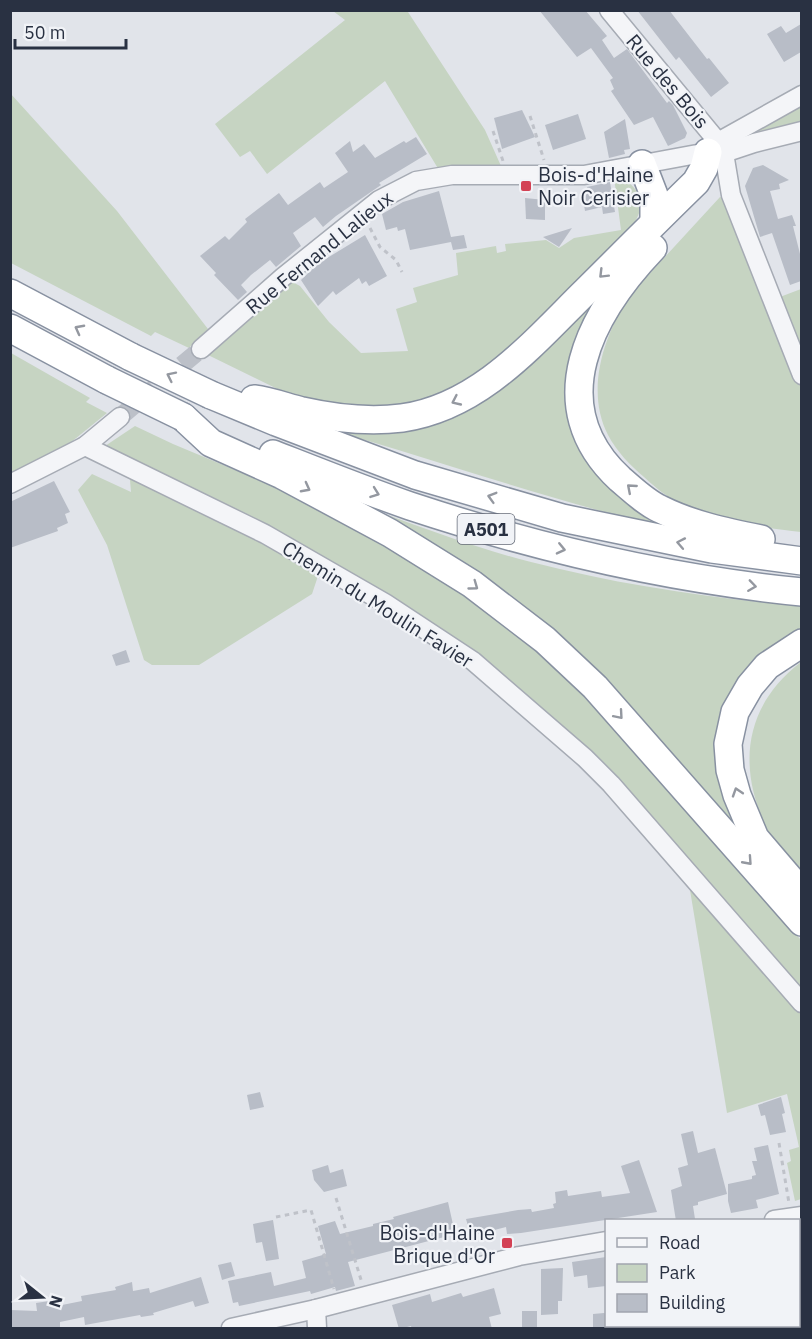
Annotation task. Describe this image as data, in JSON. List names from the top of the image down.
{
  "streets": {
    "highway": ["A501"],
    "street": ["Rue des Bois", "Rue Fernand Lalieux", "Chemin du Moulin Favier"]
  },
  "crossings": [
    ["Rue des Bois", "Rue Fernand Lalieux"]
  ],
  "places": {
    "transit": ["Bois-d'Haine Noir Cerisier", "Bois-d'Haine Brique d'Or"]
  },
  "legend": ["Road", "Park", "Building"],
  "scale_bar": "50 m",
  "north": "right"
}
